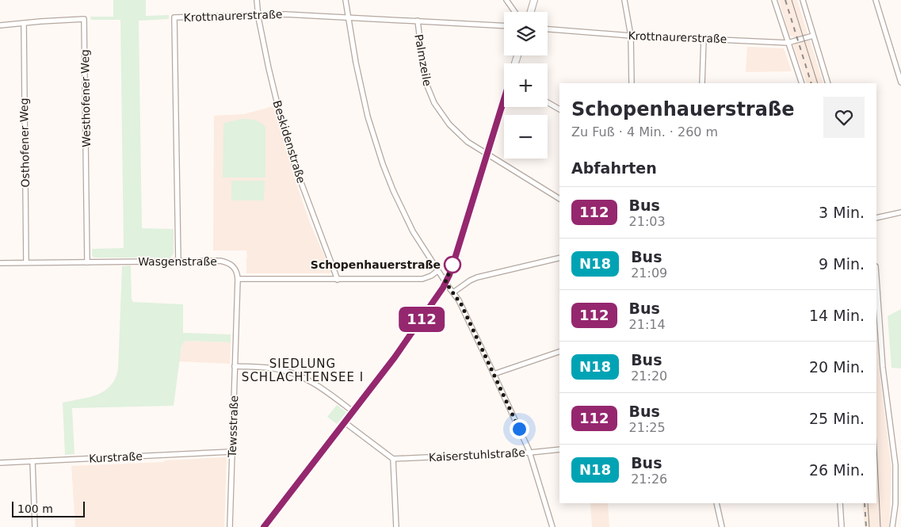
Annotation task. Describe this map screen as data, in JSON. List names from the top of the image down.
{
  "streets": {
    "street": [
      "Krottnaurerstraße",
      "Palmzeile",
      "Westhofener Weg",
      "Beskidenstraße",
      "Osthofener Weg",
      "Wasgenstraße",
      "Tewsstraße",
      "Kaiserstuhlstraße",
      "Kurstraße"
    ]
  },
  "crossings": [
    ["Krottnaurerstraße", "Palmzeile"],
    ["Krottnaurerstraße", "Beskidenstraße"],
    ["Krottnaurerstraße", "Wasgenstraße"],
    ["Westhofener Weg", "Osthofener Weg"],
    ["Westhofener Weg", "Wasgenstraße"],
    ["Osthofener Weg", "Wasgenstraße"],
    ["Wasgenstraße", "Tewsstraße"],
    ["Tewsstraße", "Kurstraße"]
  ],
  "districts": ["SIEDLUNG SCHLACHTENSEE I"],
  "places": ["Schopenhauerstraße"],
  "lines": ["bus line 112"],
  "scale_bar": "100 m",
  "page": {
    "on_map": "112",
    "map_buttons": ["+", "−"],
    "heading": [
      ["Schopenhauerstraße", "Zu Fuß · 4 Min. · 260 m"],
      "Abfahrten"
    ],
    "list": [
      {
        "mark": "112",
        "name": "Bus",
        "note": "21:03",
        "value": "3 Min."
      },
      {
        "mark": "N18",
        "name": "Bus",
        "note": "21:09",
        "value": "9 Min."
      },
      {
        "mark": "112",
        "name": "Bus",
        "note": "21:14",
        "value": "14 Min."
      },
      {
        "mark": "N18",
        "name": "Bus",
        "note": "21:20",
        "value": "20 Min."
      },
      {
        "mark": "112",
        "name": "Bus",
        "note": "21:25",
        "value": "25 Min."
      },
      {
        "mark": "N18",
        "name": "Bus",
        "note": "21:26",
        "value": "26 Min."
      }
    ],
    "scale": "100 m"
  }
}
